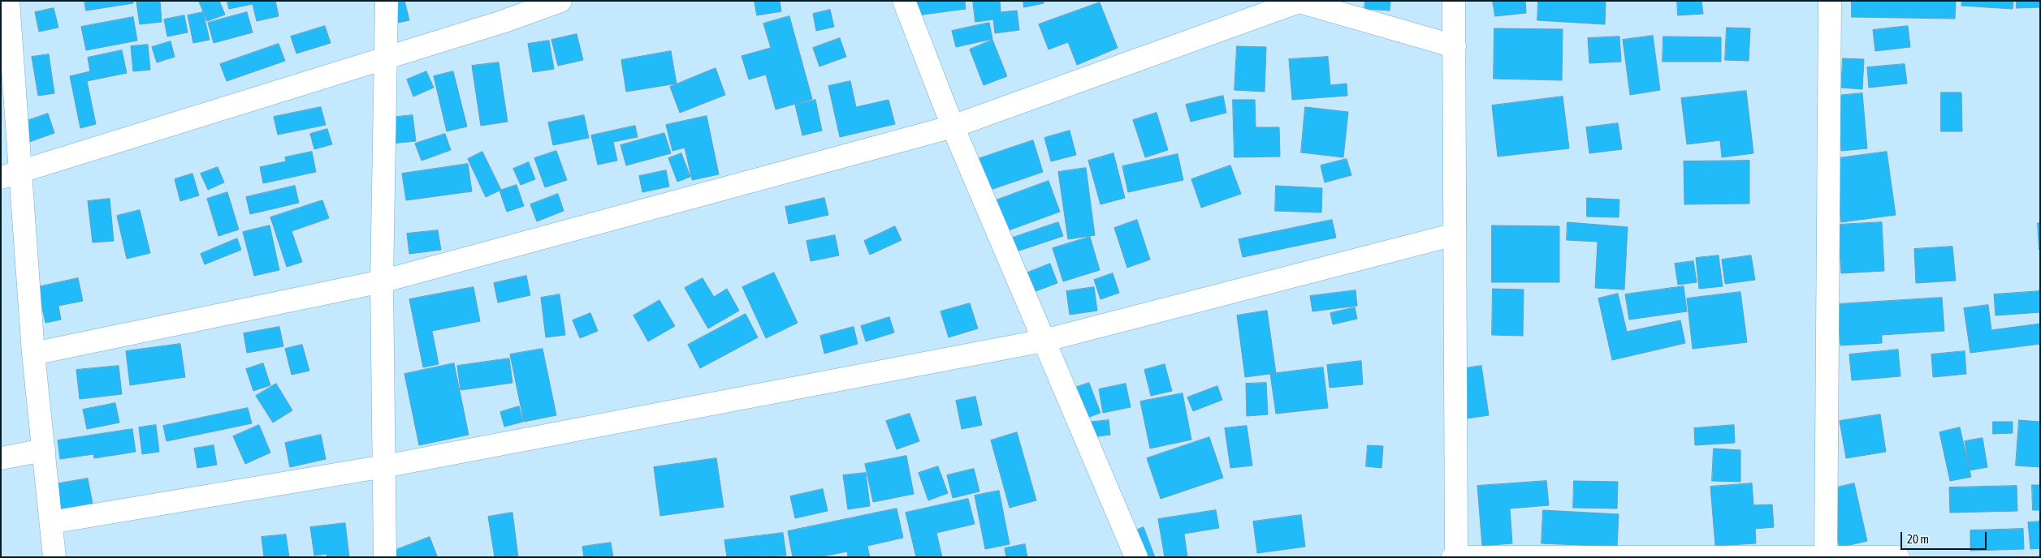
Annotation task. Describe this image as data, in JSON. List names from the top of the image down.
{
  "scale_bar": "20 m"
}
